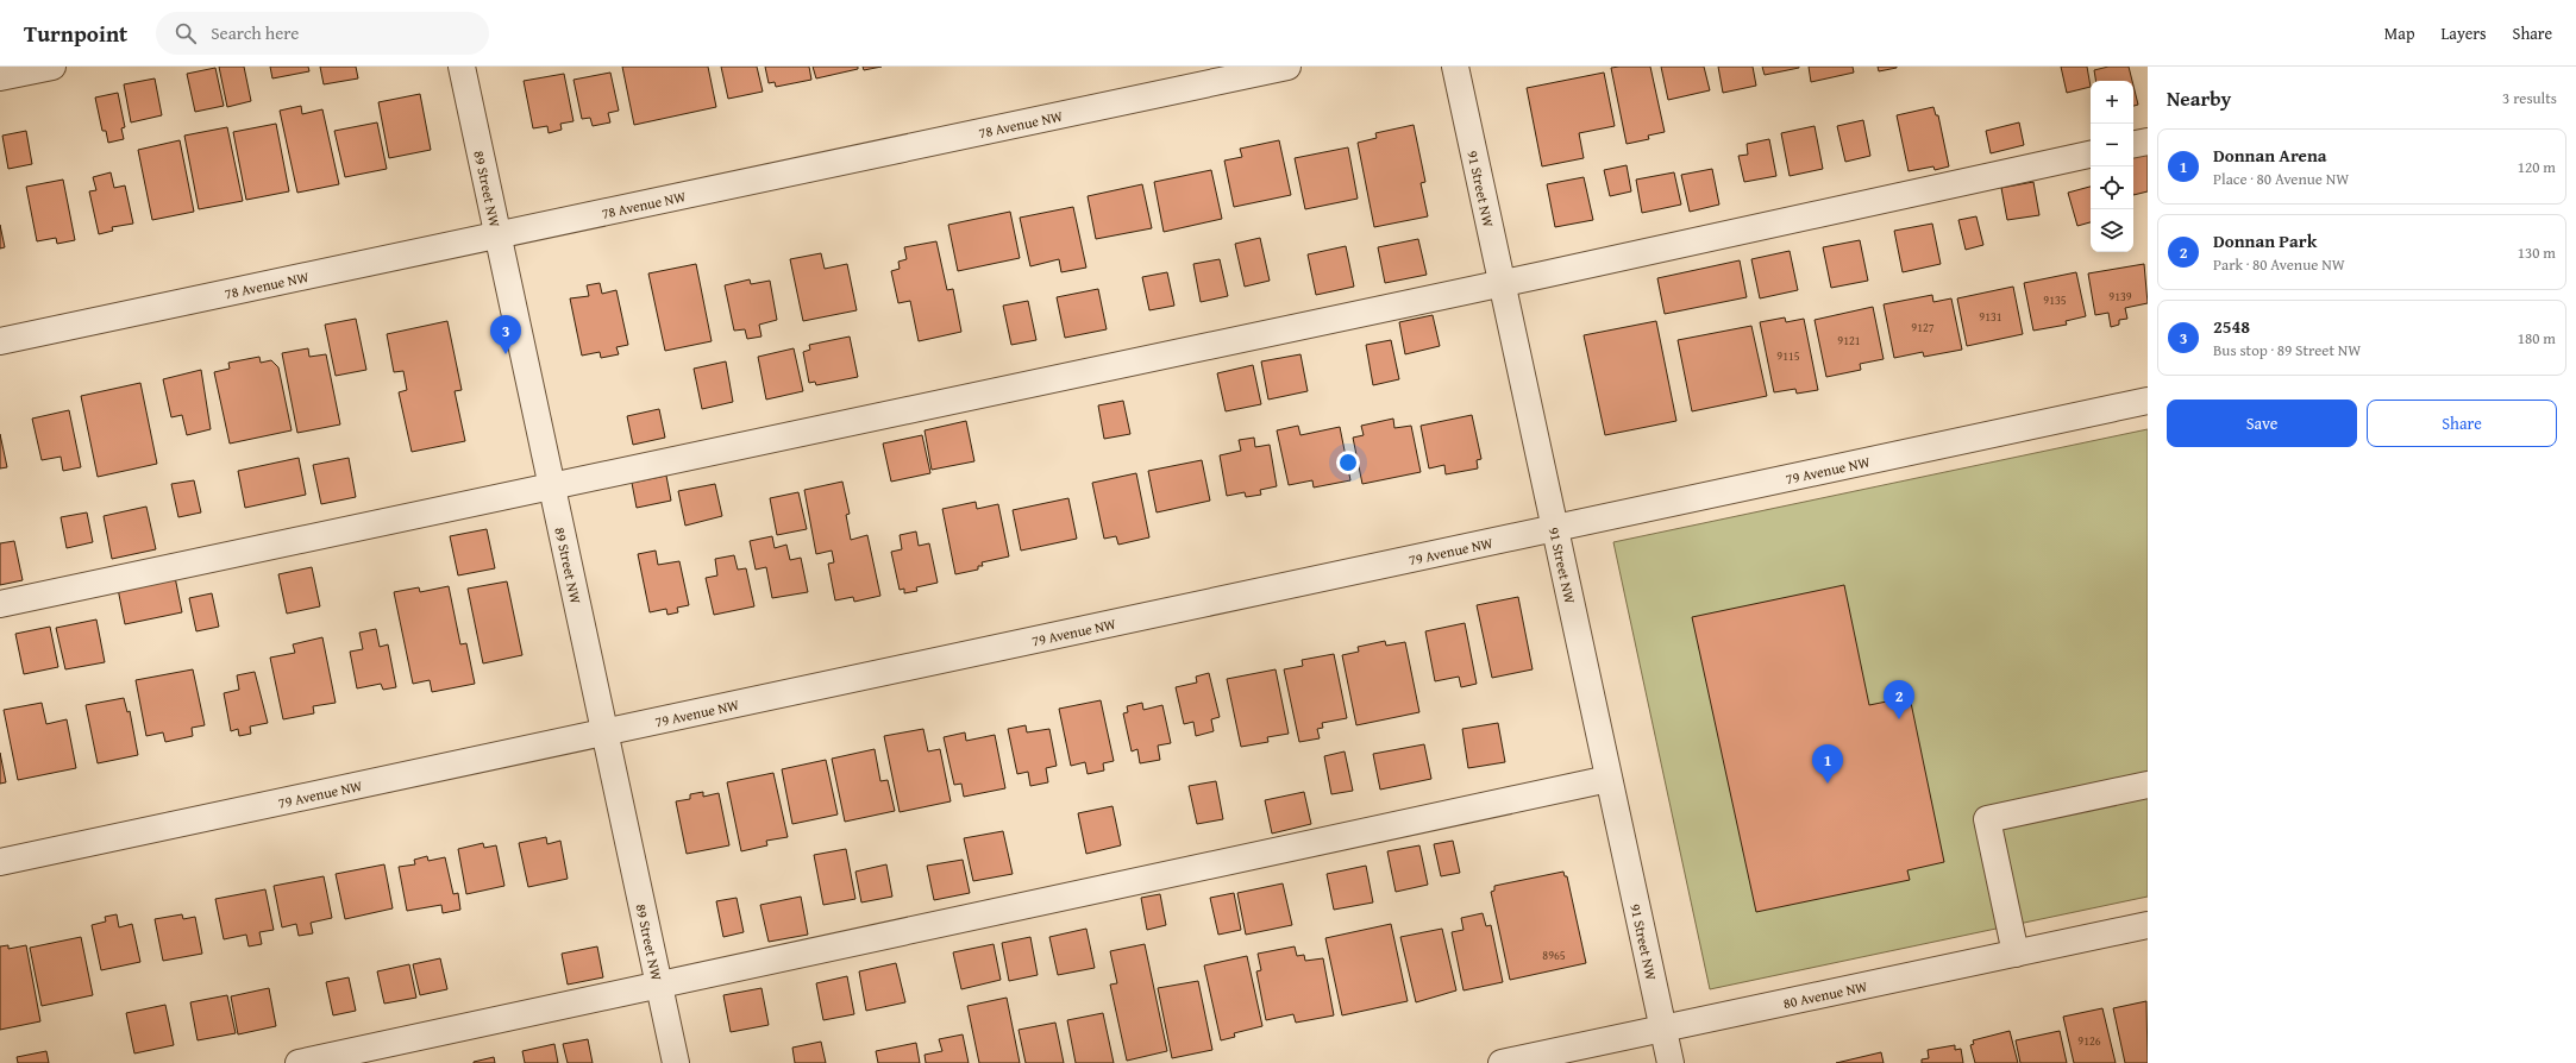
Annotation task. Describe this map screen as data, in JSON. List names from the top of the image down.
{
  "streets": {
    "street": [
      "78 Avenue NW",
      "89 Street NW",
      "91 Street NW",
      "79 Avenue NW",
      "80 Avenue NW"
    ]
  },
  "crossings": [
    ["78 Avenue NW", "89 Street NW"],
    ["89 Street NW", "79 Avenue NW"],
    ["91 Street NW", "79 Avenue NW"],
    ["91 Street NW", "80 Avenue NW"]
  ],
  "house_numbers": [
    "9139",
    "9135",
    "9131",
    "9127",
    "9121",
    "9115",
    "8965",
    "9126"
  ],
  "page": {
    "header": "Turnpoint",
    "search": "Search here",
    "nav": ["Map", "Layers", "Share"],
    "heading": ["Nearby", "3 results"],
    "map_buttons": ["+", "−"],
    "list": [
      {
        "mark": "1",
        "name": "Donnan Arena",
        "note": "Place · 80 Avenue NW",
        "value": "120 m"
      },
      {
        "mark": "2",
        "name": "Donnan Park",
        "note": "Park · 80 Avenue NW",
        "value": "130 m"
      },
      {
        "mark": "3",
        "name": "2548",
        "note": "Bus stop · 89 Street NW",
        "value": "180 m"
      }
    ],
    "pins": ["3", "2", "1"],
    "buttons": ["Save", "Share"]
  }
}
